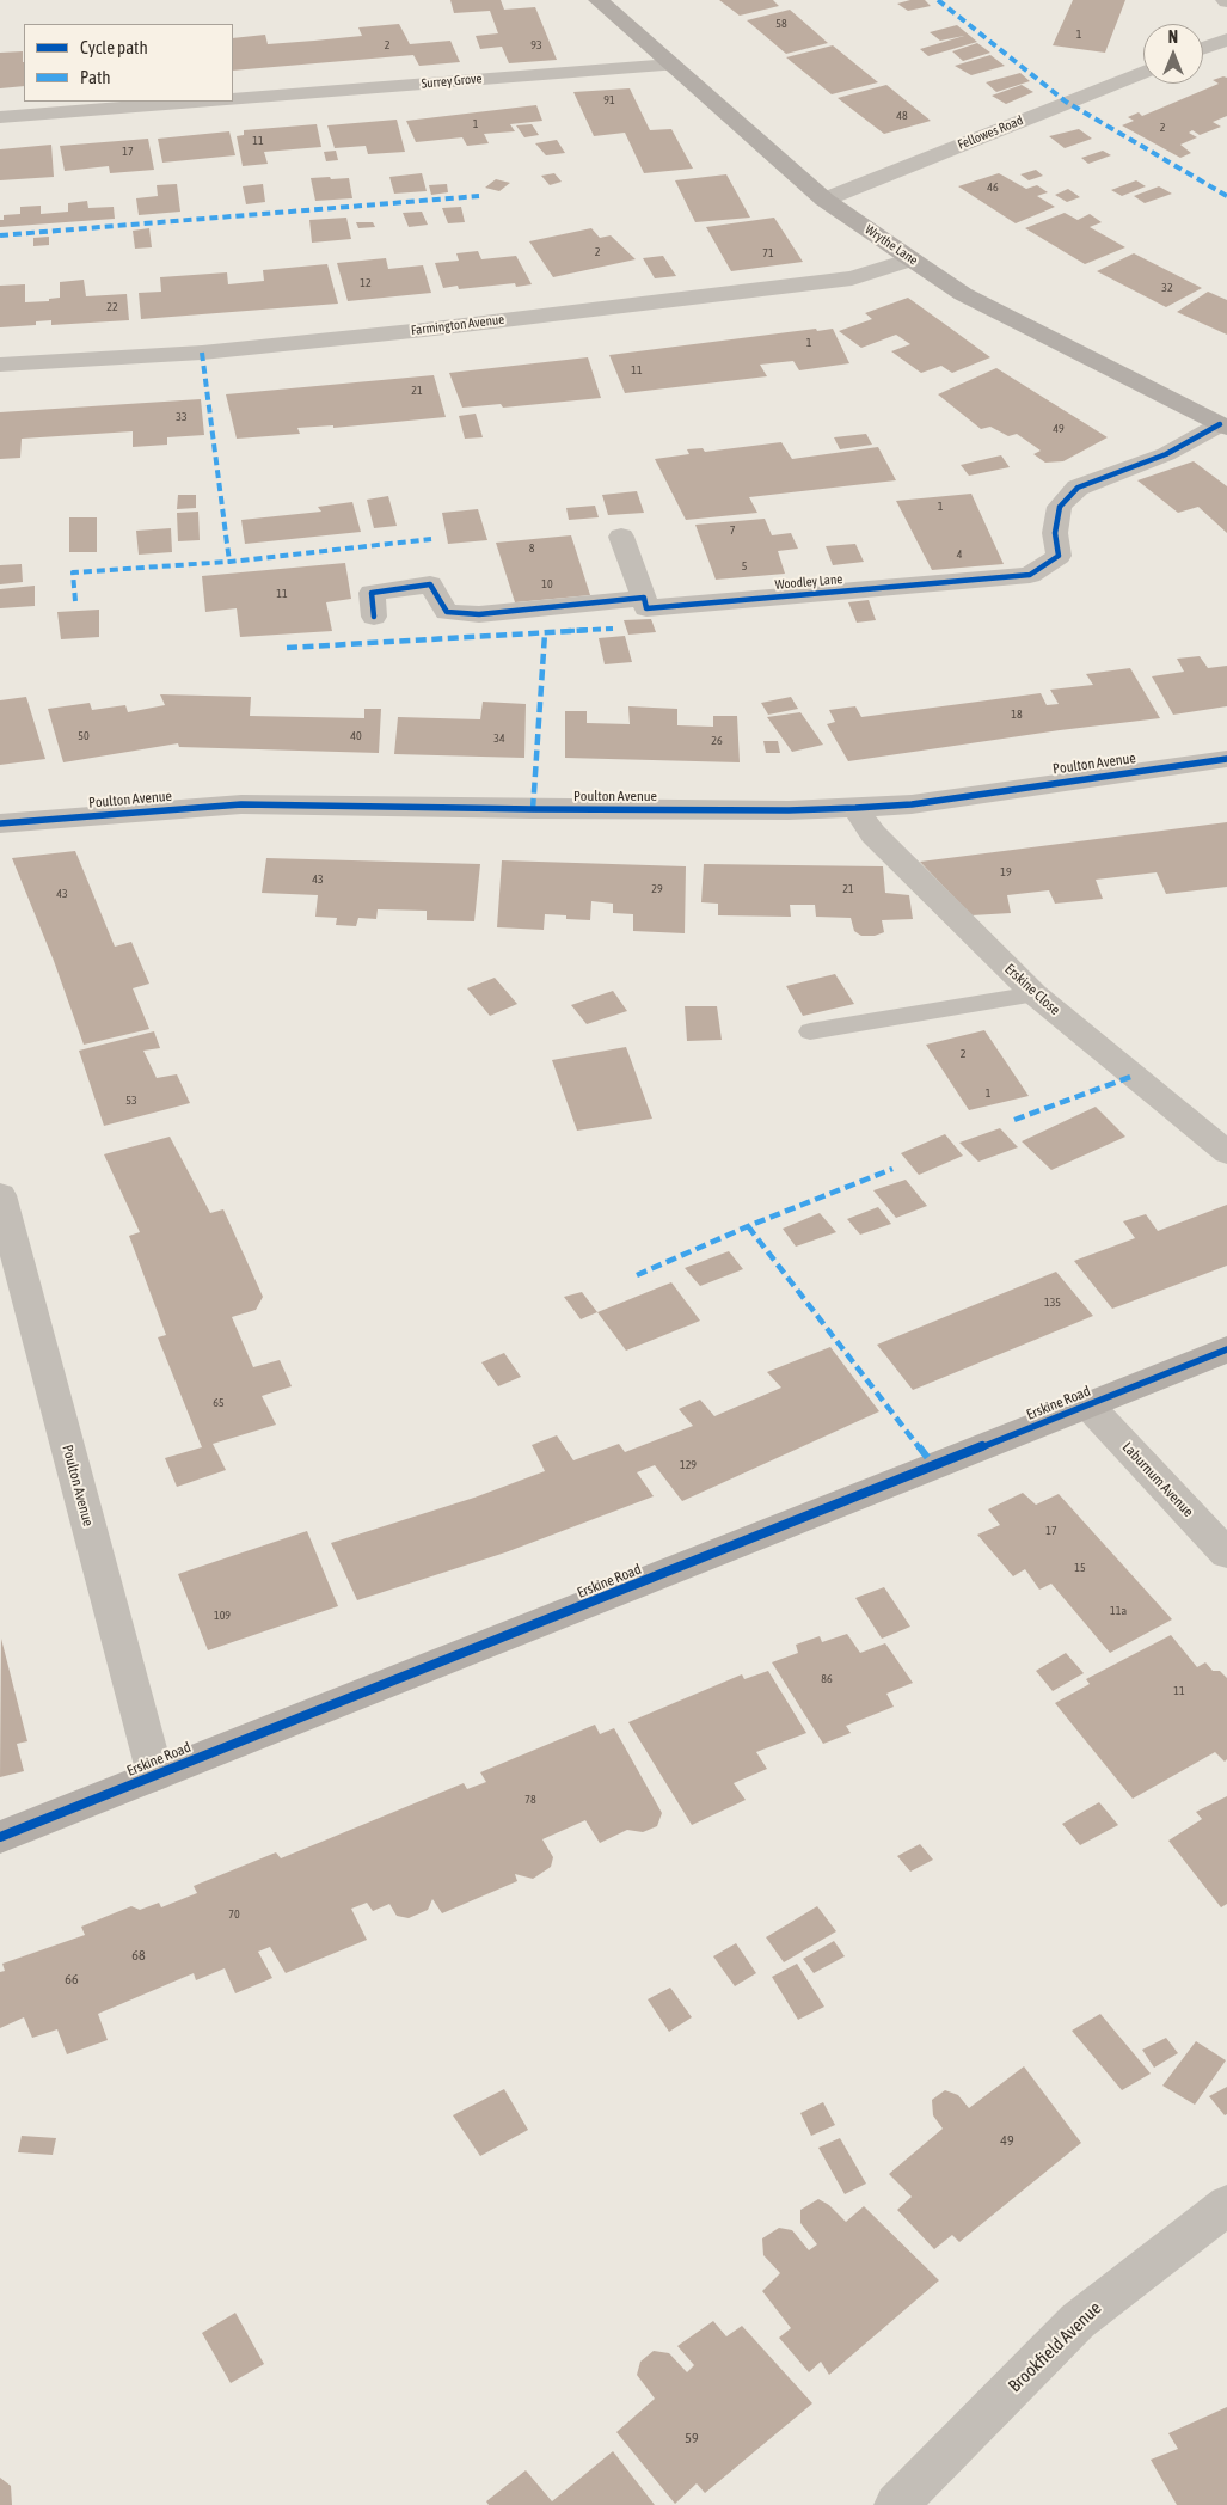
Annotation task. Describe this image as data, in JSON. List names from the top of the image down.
{
  "streets": {
    "main road": ["Wrythe Lane", "Erskine Road"],
    "street": [
      "Surrey Grove",
      "Fellowes Road",
      "Farmington Avenue",
      "Woodley Lane",
      "Poulton Avenue",
      "Erskine Close",
      "Laburnum Avenue",
      "Brookfield Avenue"
    ]
  },
  "crossings": [
    ["Surrey Grove", "Wrythe Lane"],
    ["Fellowes Road", "Wrythe Lane"],
    ["Wrythe Lane", "Farmington Avenue"],
    ["Wrythe Lane", "Woodley Lane"],
    ["Poulton Avenue", "Erskine Close"],
    ["Poulton Avenue", "Erskine Road"],
    ["Erskine Road", "Laburnum Avenue"]
  ],
  "house_numbers": [
    "58",
    "1",
    "2",
    "93",
    "91",
    "48",
    "1",
    "2",
    "11",
    "17",
    "46",
    "2",
    "71",
    "12",
    "32",
    "22",
    "1",
    "11",
    "21",
    "33",
    "49",
    "1",
    "7",
    "8",
    "4",
    "5",
    "10",
    "11",
    "18",
    "50",
    "40",
    "34",
    "26",
    "19",
    "43",
    "29",
    "21",
    "43",
    "2",
    "1",
    "53",
    "135",
    "65",
    "129",
    "17",
    "15",
    "11a",
    "109",
    "86",
    "11",
    "78",
    "70",
    "68",
    "66",
    "49",
    "59"
  ],
  "legend": ["Cycle path", "Path"],
  "north": "top"
}
